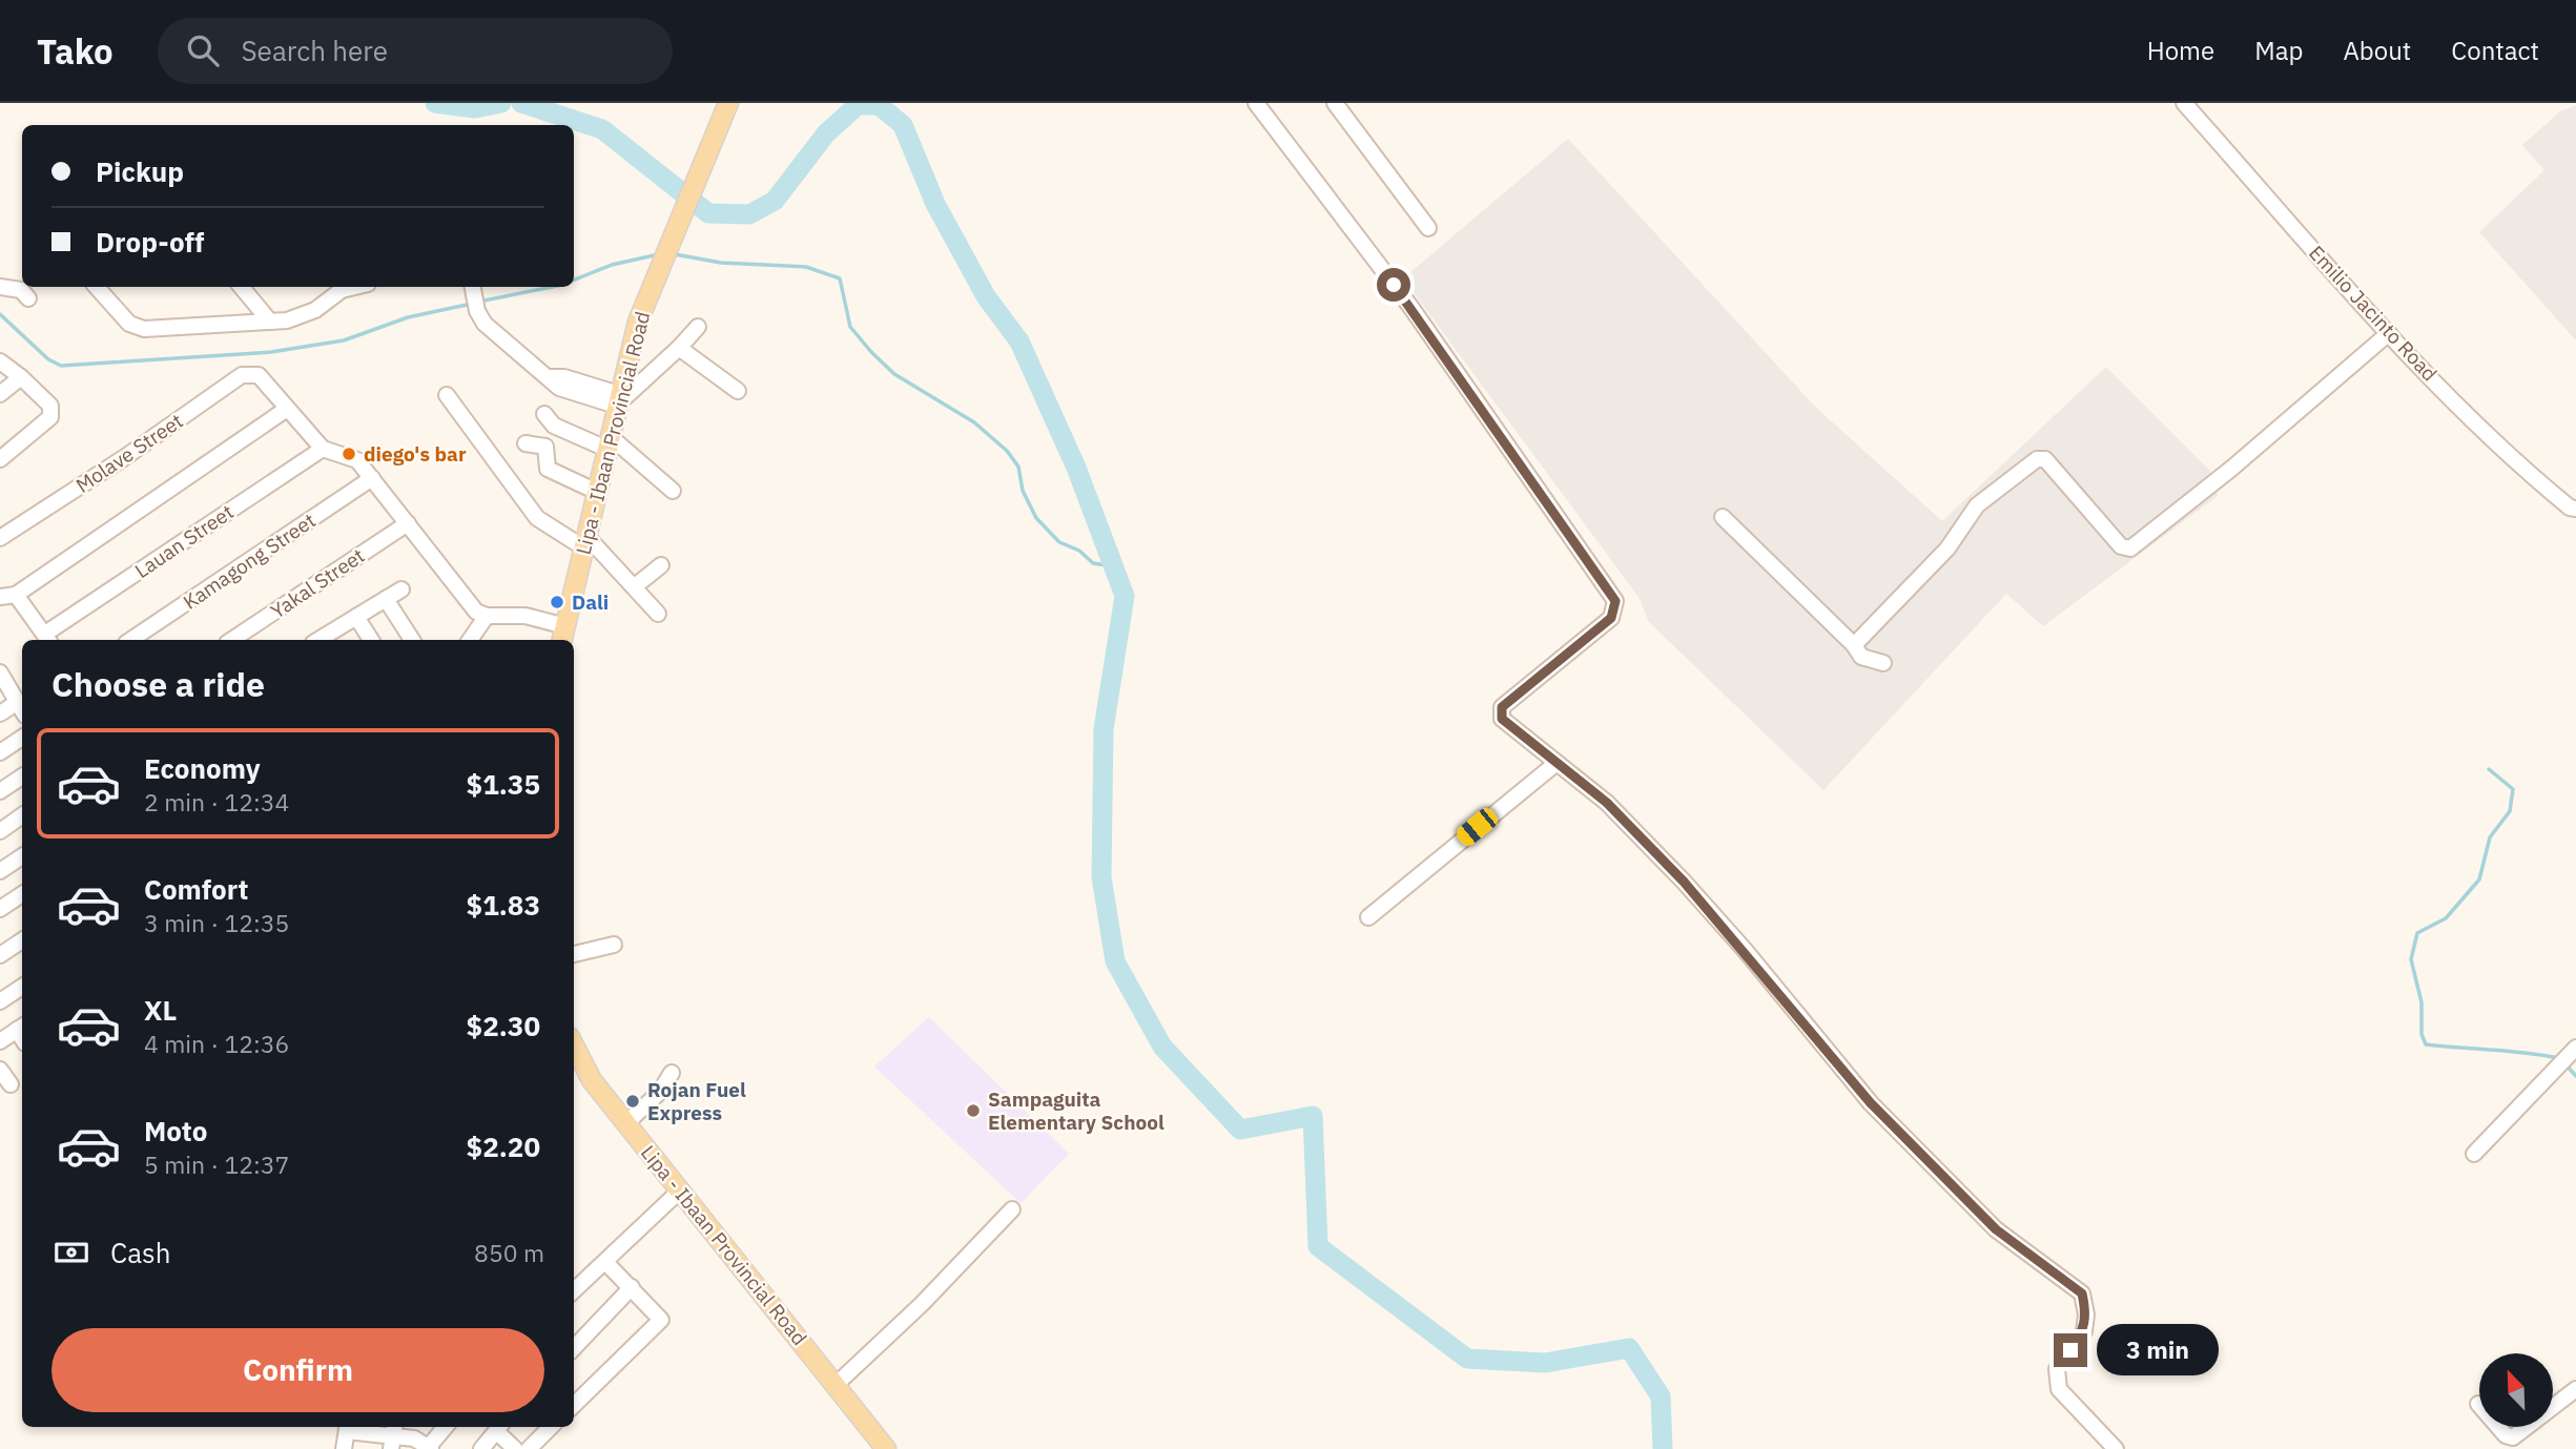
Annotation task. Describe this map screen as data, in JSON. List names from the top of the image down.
{
  "streets": {
    "main road": ["Lipa - Ibaan Provincial Road"],
    "street": [
      "Emilio Jacinto Road",
      "Molave Street",
      "Lauan Street",
      "Kamagong Street",
      "Yakal Street"
    ]
  },
  "places": [
    "diego's bar",
    "Dali",
    "Rojan Fuel Express",
    "Sampaguita Elementary School"
  ],
  "north": "top left",
  "page": {
    "header": "Tako",
    "search": "Search here",
    "nav": [
      "Home",
      "Map",
      "About",
      "Contact"
    ],
    "banner": ["Pickup", "Drop-off"],
    "heading": "Choose a ride",
    "list": [
      {
        "name": "Economy",
        "note": "2 min · 12:34",
        "value": "$1.35"
      },
      {
        "name": "Comfort",
        "note": "3 min · 12:35",
        "value": "$1.83"
      },
      {
        "name": "XL",
        "note": "4 min · 12:36",
        "value": "$2.30"
      },
      {
        "name": "Moto",
        "note": "5 min · 12:37",
        "value": "$2.20"
      }
    ],
    "pay": ["Cash", "850 m"],
    "buttons": "Confirm",
    "bubble": "3 min"
  }
}
